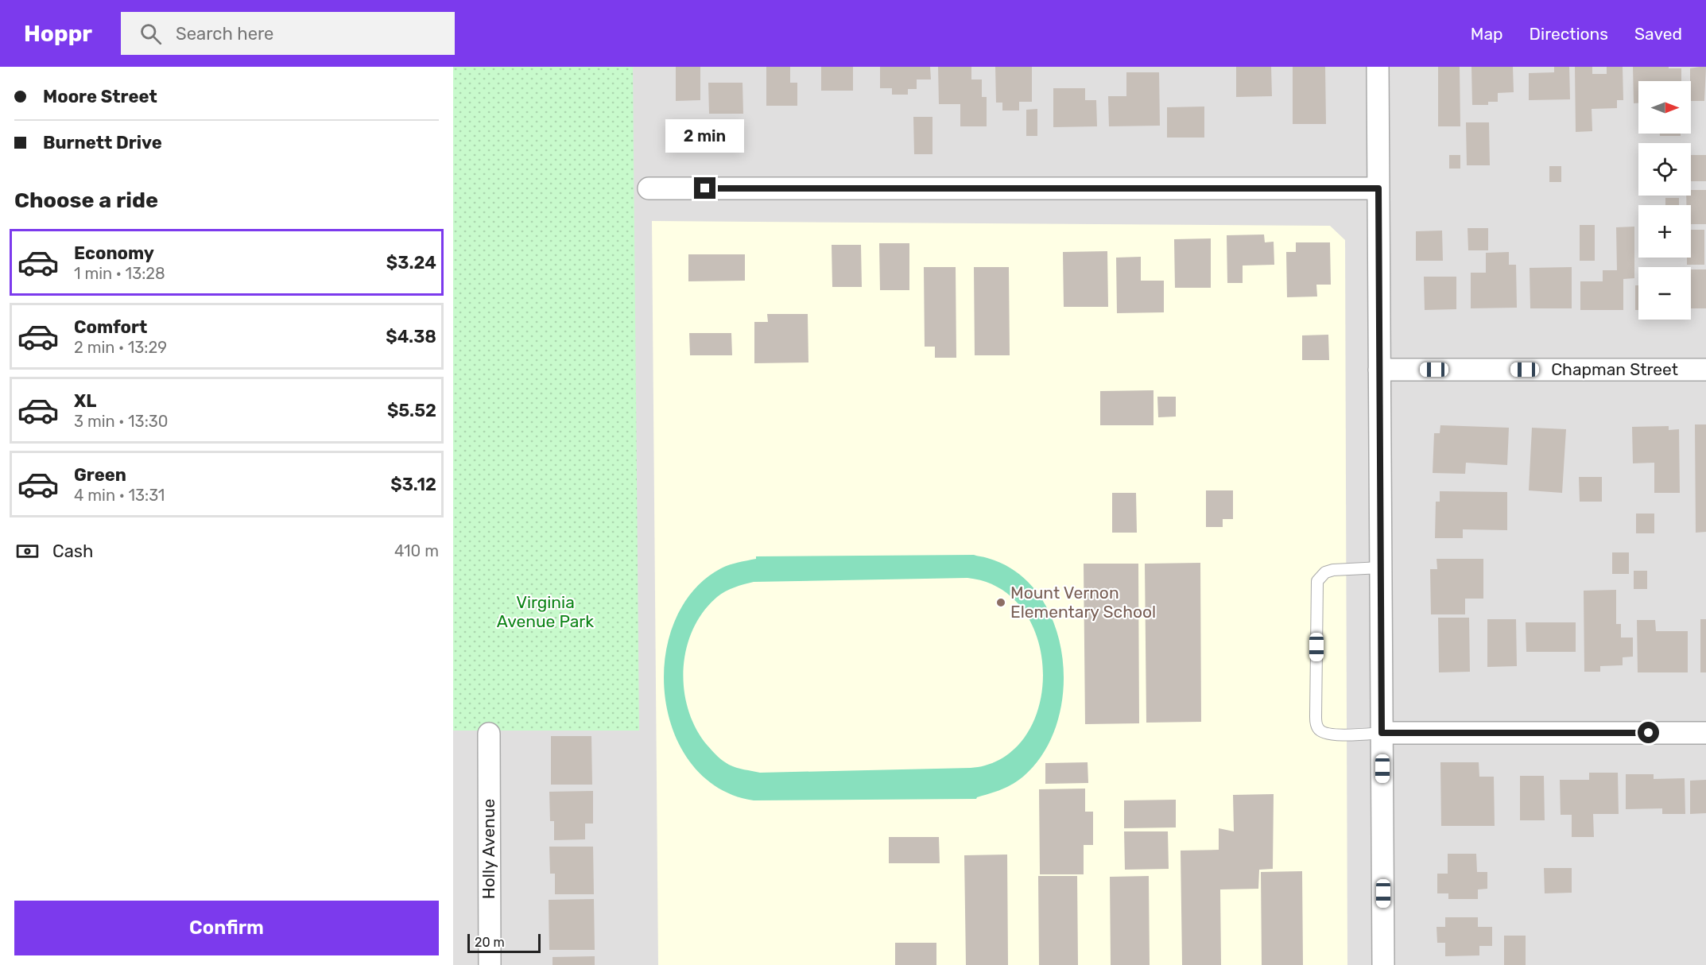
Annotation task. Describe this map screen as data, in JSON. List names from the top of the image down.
{
  "streets": {
    "street": ["Chapman Street", "Holly Avenue"]
  },
  "parks": ["Virginia Avenue Park"],
  "places": ["Mount Vernon Elementary School"],
  "scale_bar": "20 m",
  "north": "right",
  "page": {
    "header": "Hoppr",
    "search": "Search here",
    "nav": ["Map", "Directions", "Saved"],
    "banner": ["Moore Street", "Burnett Drive"],
    "map_buttons": ["+", "−"],
    "bubble": "2 min",
    "heading": "Choose a ride",
    "list": [
      {
        "name": "Economy",
        "note": "1 min · 13:28",
        "value": "$3.24"
      },
      {
        "name": "Comfort",
        "note": "2 min · 13:29",
        "value": "$4.38"
      },
      {
        "name": "XL",
        "note": "3 min · 13:30",
        "value": "$5.52"
      },
      {
        "name": "Green",
        "note": "4 min · 13:31",
        "value": "$3.12"
      }
    ],
    "pay": ["Cash", "410 m"],
    "buttons": "Confirm",
    "scale": "20 m"
  }
}
